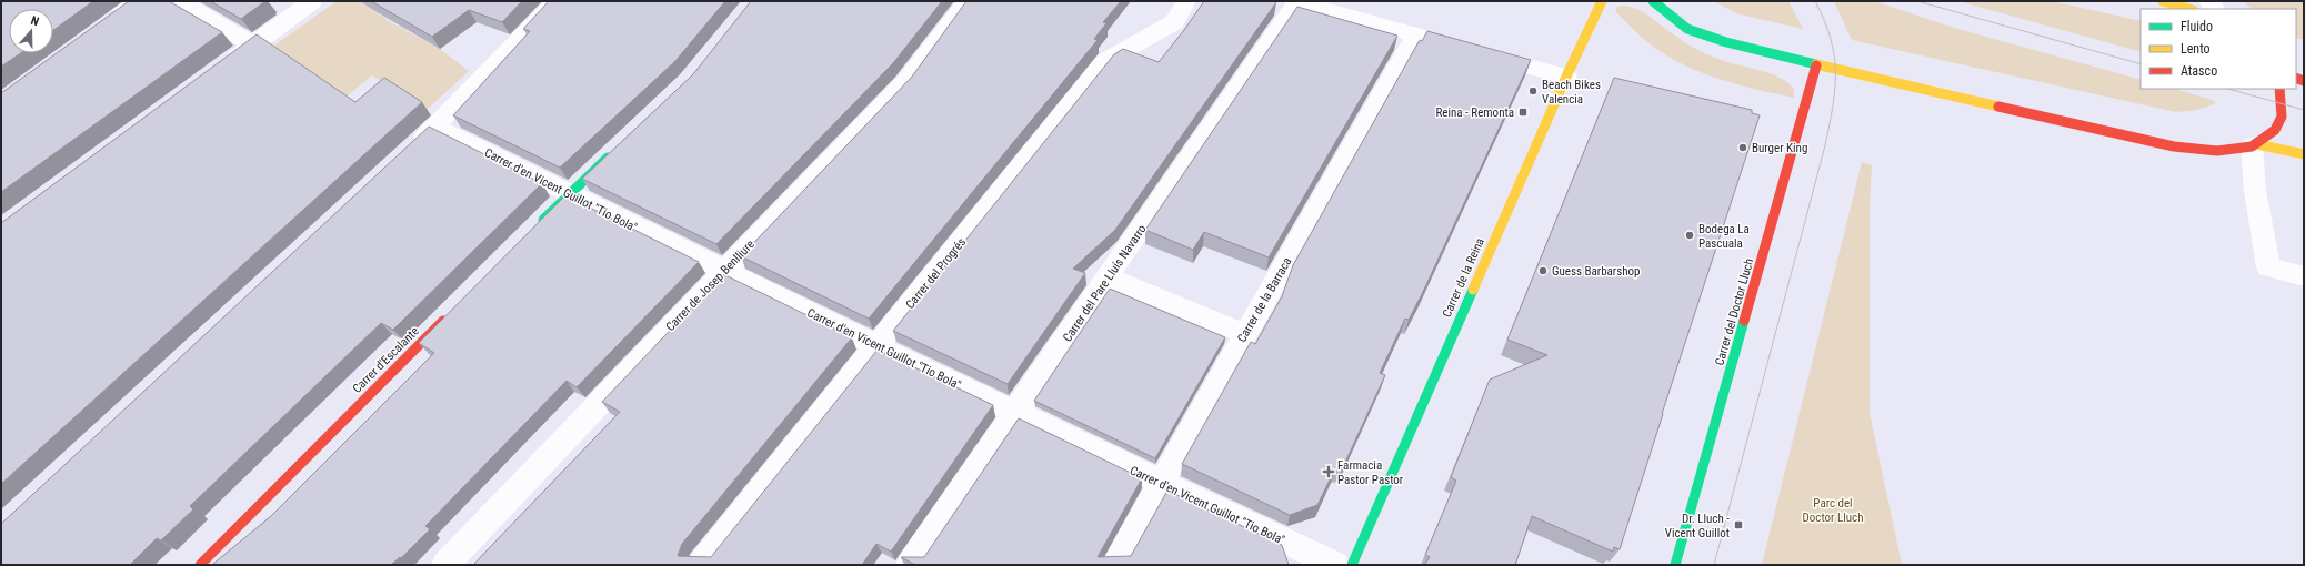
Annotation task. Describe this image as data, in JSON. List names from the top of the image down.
{
  "streets": {
    "street": [
      "Carrer d'en Vicent Guillot \"Tio Bola\"",
      "Carrer del Progrés",
      "Carrer de la Reina",
      "Carrer del Pare Lluís Navarro",
      "Carrer de Josep Benlliure",
      "Carrer de la Barraca",
      "Carrer del Doctor Lluch",
      "Carrer d'Escalante"
    ]
  },
  "crossings": [
    ["Carrer d'en Vicent Guillot \"Tio Bola\"", "Carrer del Progrés"],
    ["Carrer d'en Vicent Guillot \"Tio Bola\"", "Carrer del Pare Lluís Navarro"],
    ["Carrer d'en Vicent Guillot \"Tio Bola\"", "Carrer de Josep Benlliure"],
    ["Carrer d'en Vicent Guillot \"Tio Bola\"", "Carrer de la Barraca"]
  ],
  "parks": ["Parc del Doctor Lluch"],
  "places": {
    "other": [
      "Beach Bikes Valencia",
      "Burger King",
      "Bodega La Pascuala",
      "Guess Barbarshop"
    ],
    "transit": ["Reina - Remonta", "Dr. Lluch - Vicent Guillot"],
    "health": ["Farmacia Pastor Pastor"]
  },
  "legend": ["Fluido", "Lento", "Atasco"],
  "north": "top"
}
